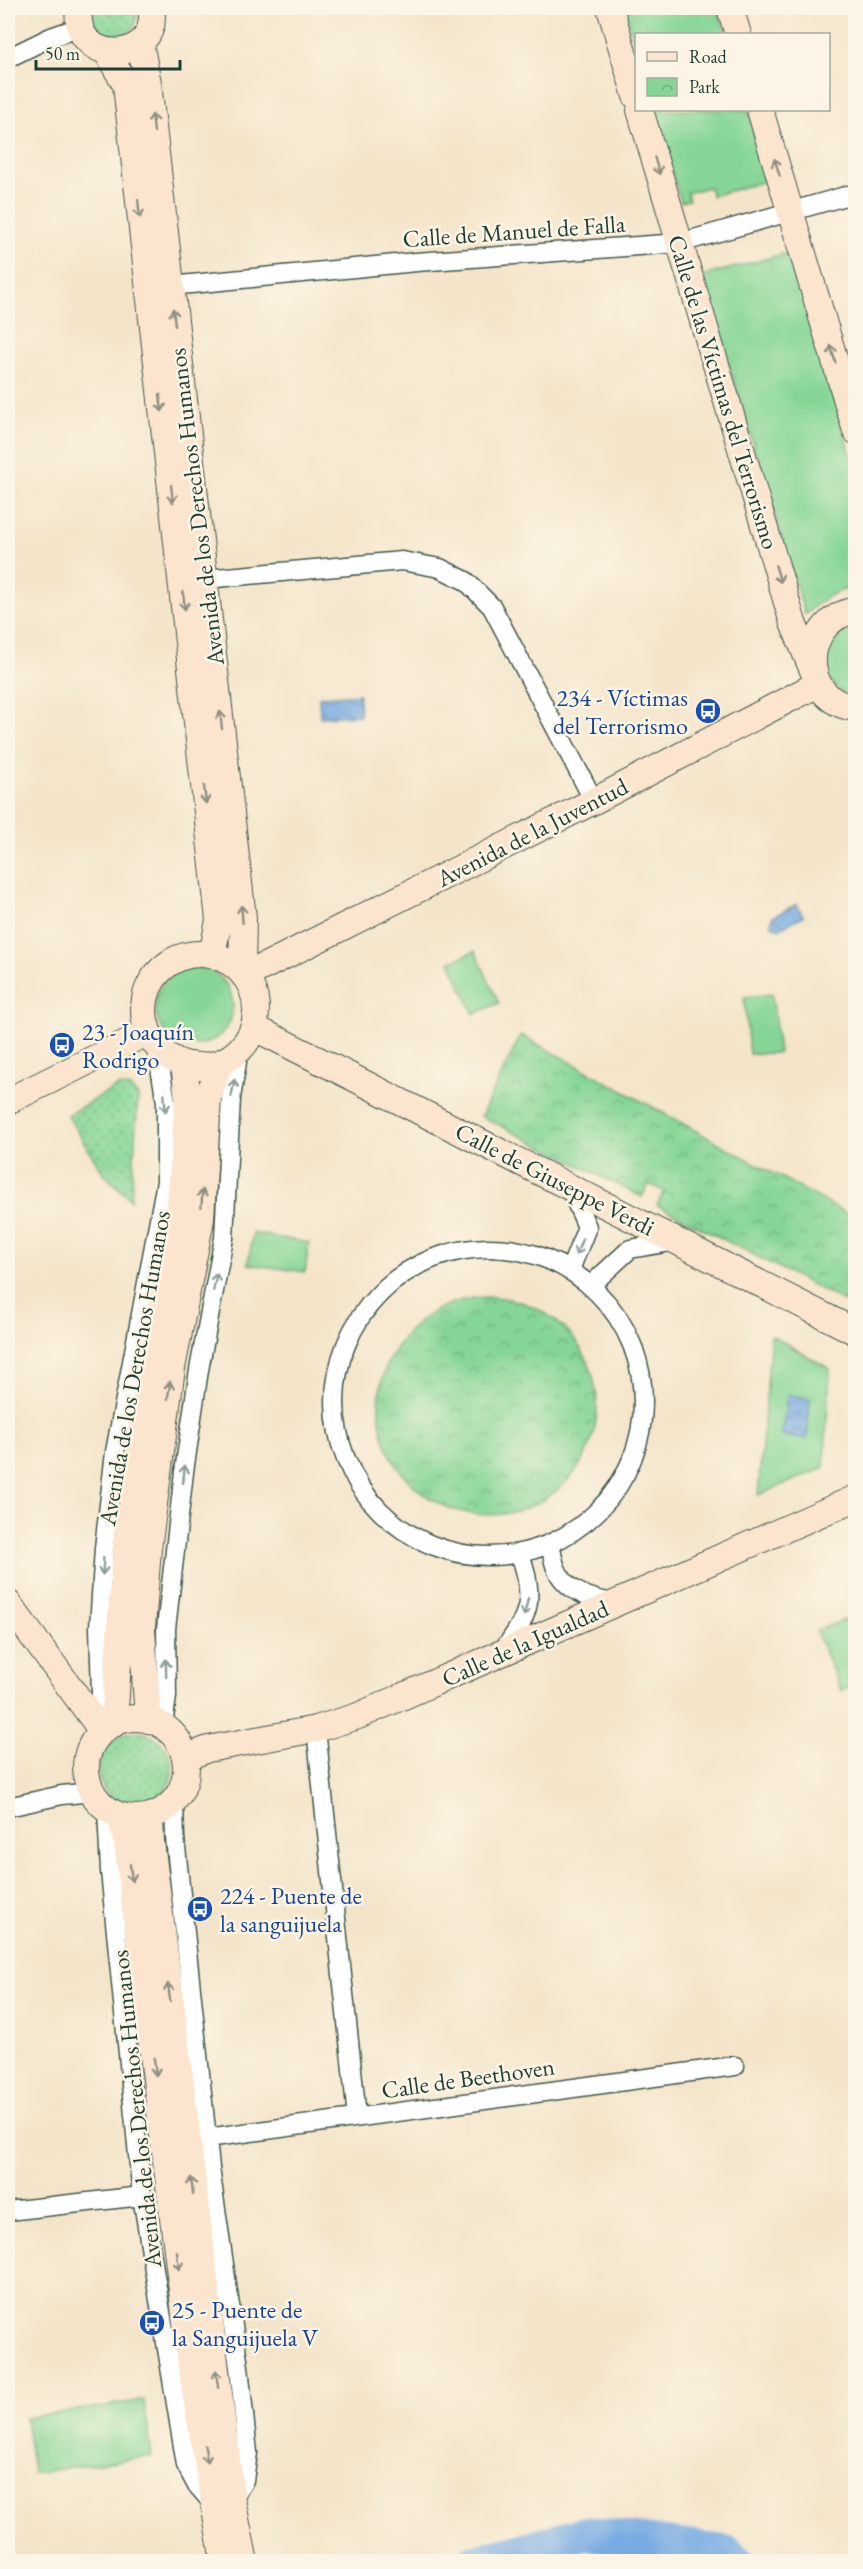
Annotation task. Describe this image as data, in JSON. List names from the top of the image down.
{
  "streets": {
    "main road": [
      "Calle de las Víctimas del Terrorismo",
      "Avenida de los Derechos Humanos",
      "Avenida de la Juventud",
      "Calle de Giuseppe Verdi",
      "Calle de la Igualdad"
    ],
    "street": ["Calle de Manuel de Falla", "Calle de Beethoven"]
  },
  "crossings": [
    ["Calle de Manuel de Falla", "Calle de las Víctimas del Terrorismo"],
    ["Calle de Manuel de Falla", "Avenida de los Derechos Humanos"],
    ["Calle de las Víctimas del Terrorismo", "Avenida de la Juventud"],
    ["Avenida de los Derechos Humanos", "Avenida de la Juventud"],
    ["Avenida de los Derechos Humanos", "Calle de Giuseppe Verdi"],
    ["Avenida de los Derechos Humanos", "Calle de la Igualdad"],
    ["Avenida de la Juventud", "Calle de Giuseppe Verdi"]
  ],
  "places": {
    "bus stop": [
      "234 - Víctimas del Terrorismo",
      "23 - Joaquín Rodrigo",
      "224 - Puente de la sanguijuela",
      "25 - Puente de la Sanguijuela V"
    ]
  },
  "legend": ["Road", "Park"],
  "scale_bar": "50 m"
}
